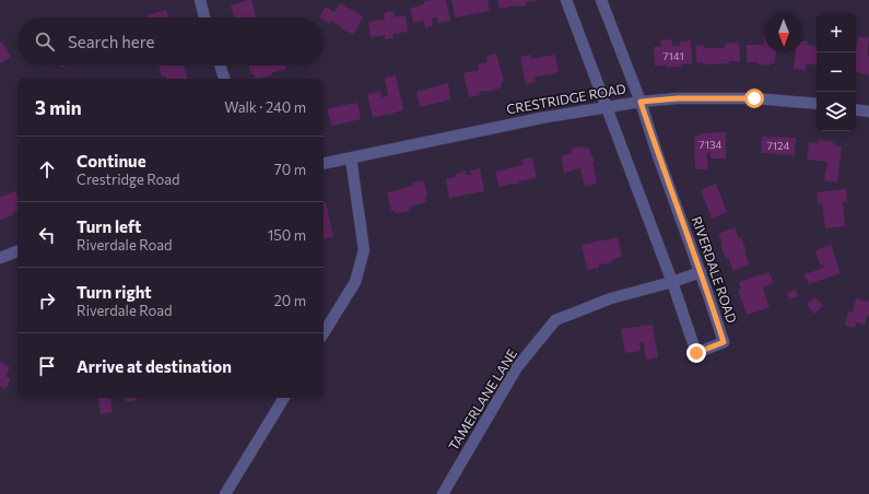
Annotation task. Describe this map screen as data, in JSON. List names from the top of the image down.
{
  "streets": {
    "street": ["CRESTRIDGE ROAD", "RIVERDALE ROAD", "TAMERLANE LANE"]
  },
  "crossings": [
    ["CRESTRIDGE ROAD", "RIVERDALE ROAD"],
    ["RIVERDALE ROAD", "TAMERLANE LANE"]
  ],
  "house_numbers": ["7141", "7134", "7124"],
  "north": "bottom",
  "page": {
    "map_buttons": ["+", "−"],
    "search": "Search here",
    "heading": ["3 min", "Walk · 240 m"],
    "list": [
      ["Continue", "Crestridge Road", "70 m"],
      ["Turn left", "Riverdale Road", "150 m"],
      ["Turn right", "Riverdale Road", "20 m"],
      "Arrive at destination"
    ]
  }
}
